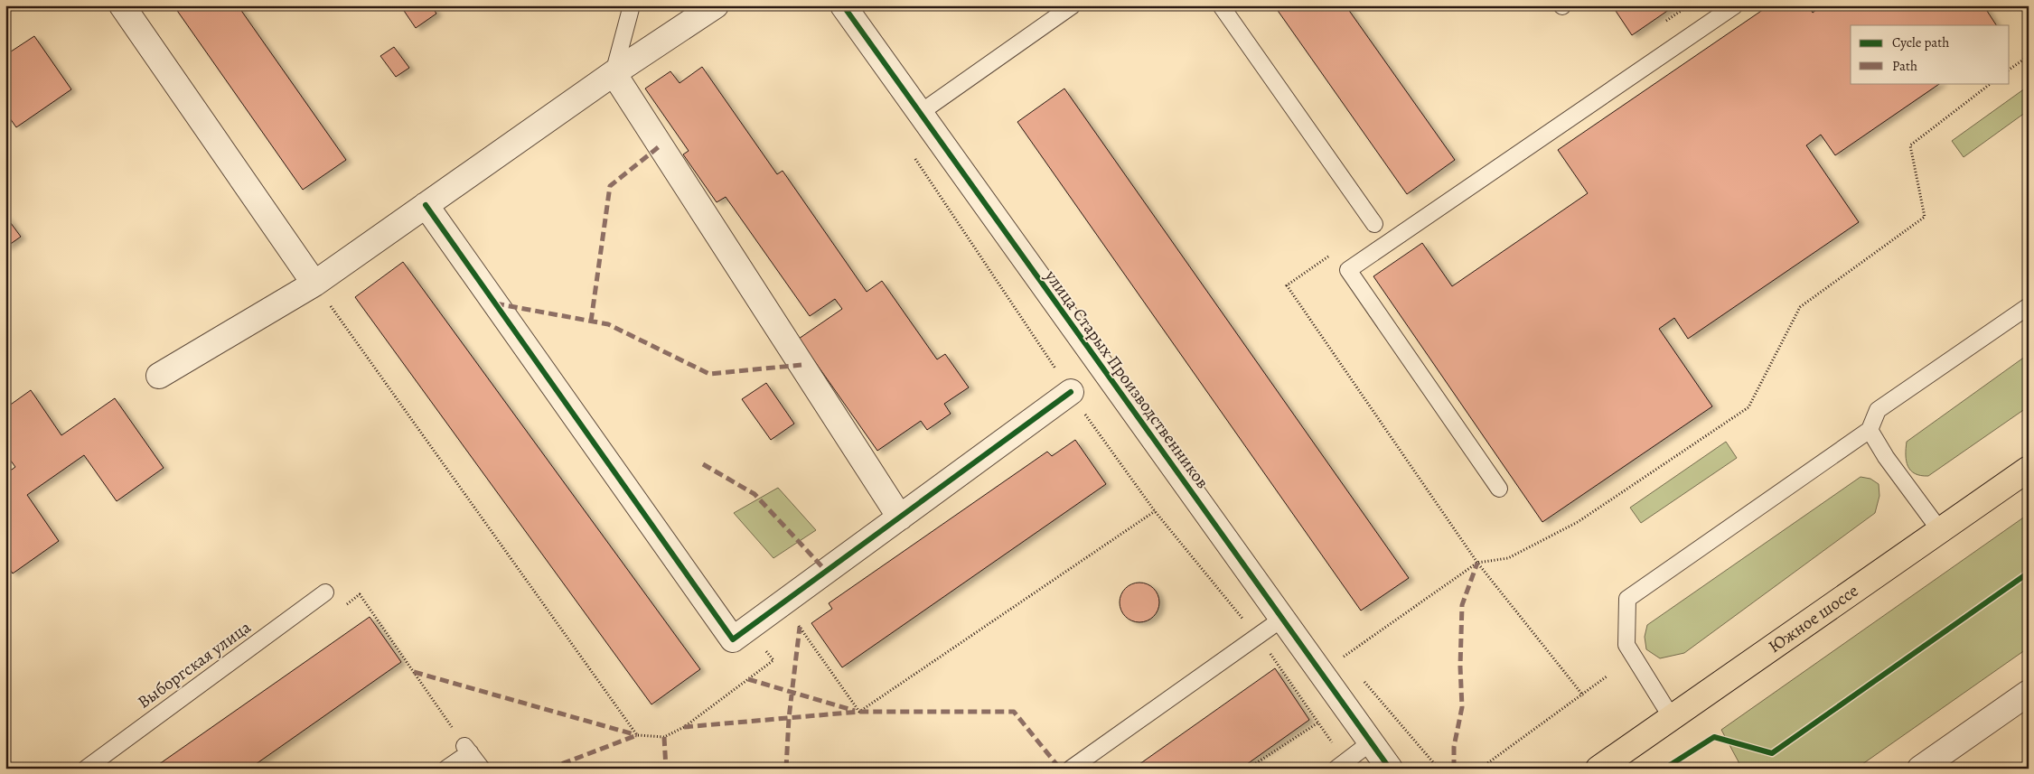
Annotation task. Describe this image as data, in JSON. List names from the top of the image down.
{
  "streets": {
    "main road": ["Южное шоссе"],
    "street": ["улица Старых Производственников"],
    "lane": ["Выборгская улица"]
  },
  "legend": ["Cycle path", "Path"]
}
